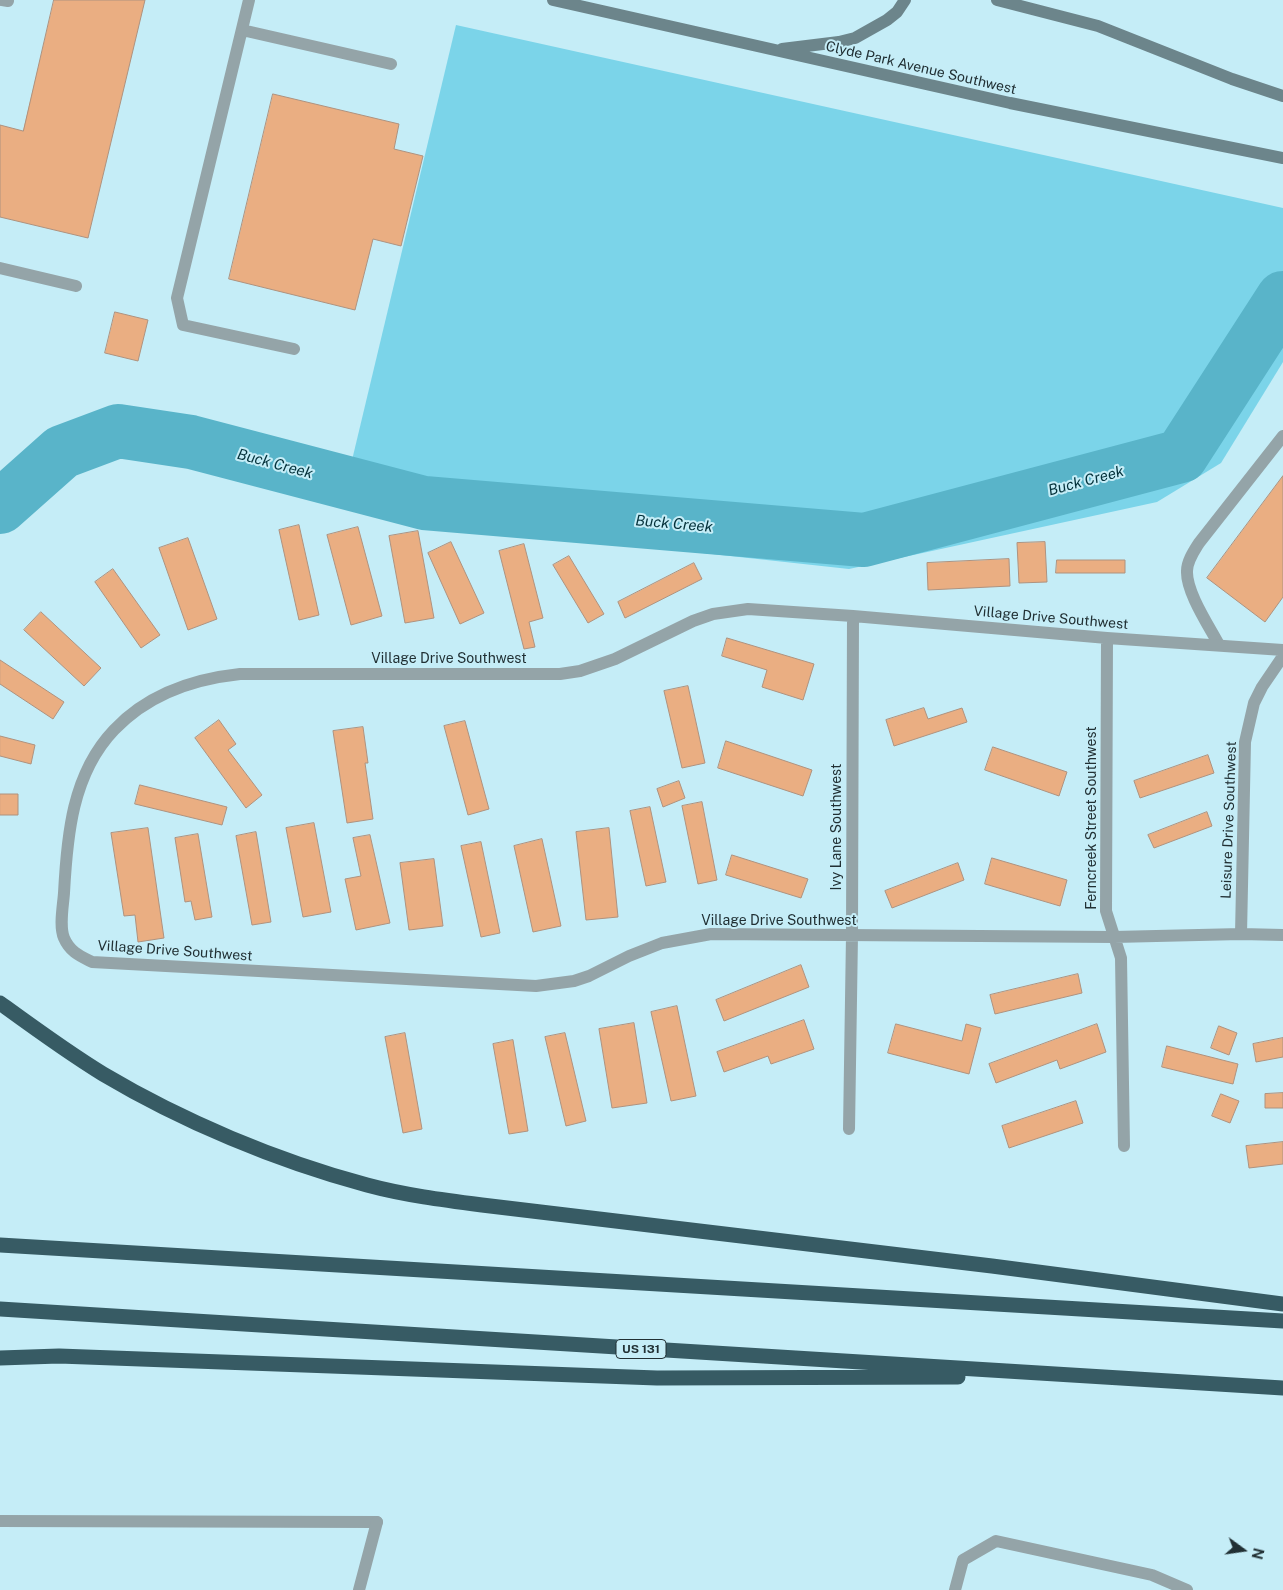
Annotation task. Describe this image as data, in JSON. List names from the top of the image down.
{
  "streets": {
    "highway": ["US 131"],
    "main road": ["Clyde Park Avenue Southwest"],
    "street": [
      "Village Drive Southwest",
      "Ferncreek Street Southwest",
      "Leisure Drive Southwest",
      "Ivy Lane Southwest"
    ]
  },
  "crossings": [
    ["Village Drive Southwest", "Ferncreek Street Southwest"],
    ["Village Drive Southwest", "Leisure Drive Southwest"],
    ["Village Drive Southwest", "Ivy Lane Southwest"]
  ],
  "water": ["Buck Creek"],
  "north": "right"
}
